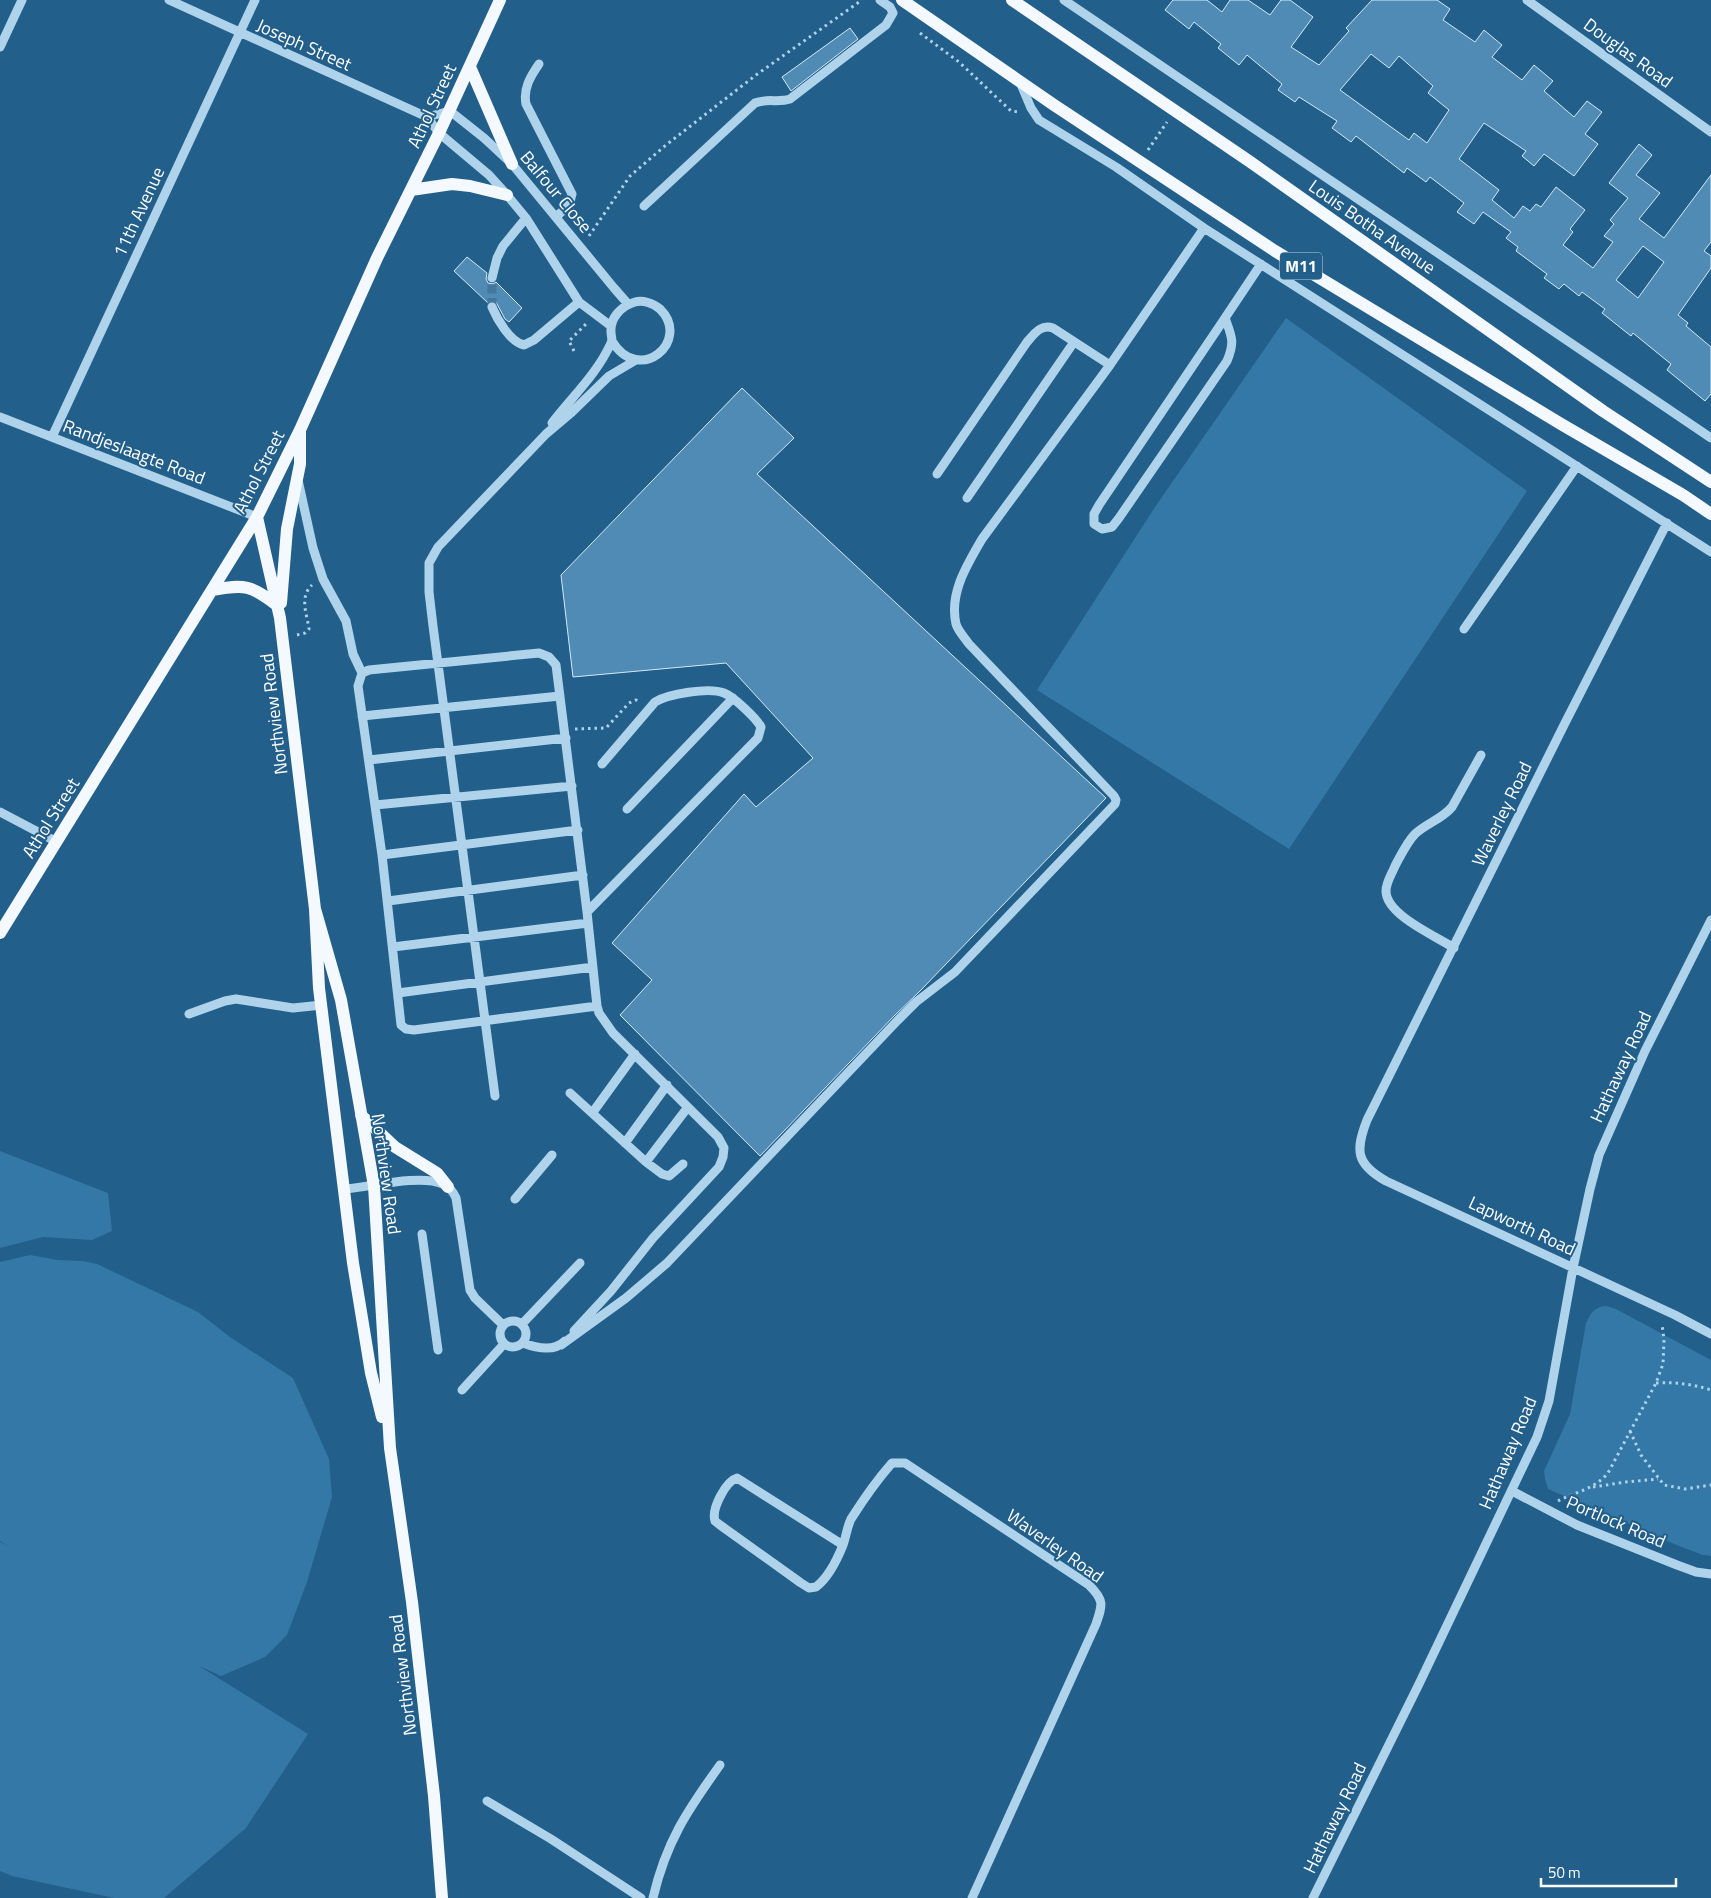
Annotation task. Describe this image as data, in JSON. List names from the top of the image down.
{
  "streets": {
    "main road": [
      "Athol Street",
      "Louis Botha Avenue",
      "M11",
      "Northview Road"
    ],
    "street": [
      "Joseph Street",
      "Douglas Road",
      "Balfour Close",
      "11th Avenue",
      "Randjeslaagte Road",
      "Waverley Road",
      "Hathaway Road",
      "Lapworth Road",
      "Portlock Road"
    ]
  },
  "crossings": [
    ["Joseph Street", "Athol Street"],
    ["Joseph Street", "11th Avenue"],
    ["Athol Street", "Balfour Close"],
    ["Athol Street", "Randjeslaagte Road"],
    ["Athol Street", "Northview Road"],
    ["11th Avenue", "Randjeslaagte Road"],
    ["Randjeslaagte Road", "Northview Road"],
    ["Waverley Road", "Lapworth Road"],
    ["Hathaway Road", "Lapworth Road"],
    ["Hathaway Road", "Portlock Road"]
  ],
  "scale_bar": "50 m"
}
